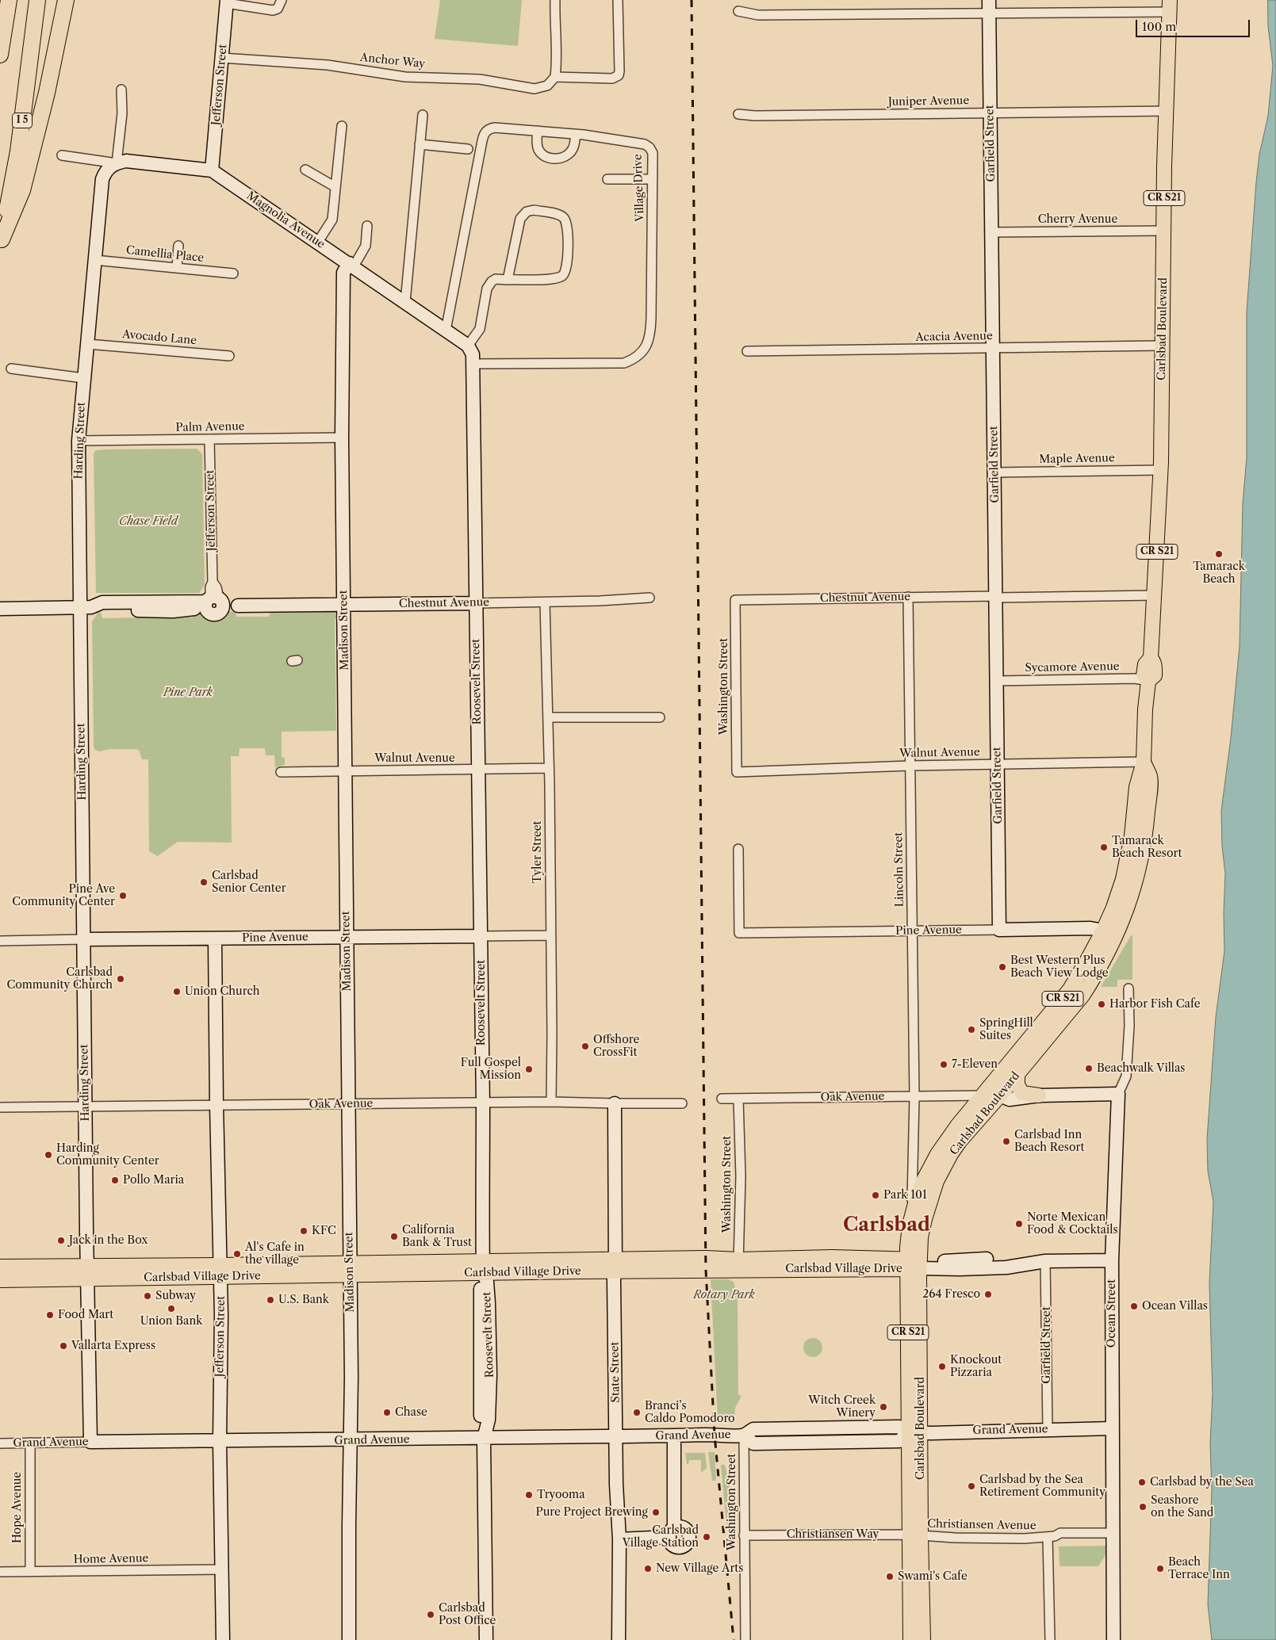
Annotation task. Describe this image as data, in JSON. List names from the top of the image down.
{
  "streets": {
    "highway": ["I 5"],
    "main road": ["CR S21", "Carlsbad Boulevard", "Carlsbad Village Drive"],
    "street": [
      "Anchor Way",
      "Jefferson Street",
      "Juniper Avenue",
      "Garfield Street",
      "Village Drive",
      "Cherry Avenue",
      "Magnolia Avenue",
      "Camellia Place",
      "Acacia Avenue",
      "Avocado Lane",
      "Palm Avenue",
      "Harding Street",
      "Maple Avenue",
      "Chestnut Avenue",
      "Madison Street",
      "Sycamore Avenue",
      "Roosevelt Street",
      "Washington Street",
      "Walnut Avenue",
      "Tyler Street",
      "Lincoln Street",
      "Pine Avenue",
      "Oak Avenue",
      "Ocean Street",
      "State Street",
      "Grand Avenue",
      "Hope Avenue",
      "Christiansen Avenue",
      "Christiansen Way",
      "Home Avenue"
    ]
  },
  "crossings": [
    ["Anchor Way", "Jefferson Street"],
    ["Jefferson Street", "Magnolia Avenue"],
    ["Jefferson Street", "Palm Avenue"],
    ["Jefferson Street", "Chestnut Avenue"],
    ["Jefferson Street", "Pine Avenue"],
    ["Jefferson Street", "Oak Avenue"],
    ["Jefferson Street", "Carlsbad Village Drive"],
    ["Jefferson Street", "Grand Avenue"],
    ["Jefferson Street", "Home Avenue"],
    ["Juniper Avenue", "Garfield Street"],
    ["Juniper Avenue", "Carlsbad Boulevard"],
    ["Garfield Street", "Cherry Avenue"],
    ["Garfield Street", "Acacia Avenue"],
    ["Garfield Street", "Maple Avenue"],
    ["Garfield Street", "Chestnut Avenue"],
    ["Garfield Street", "Sycamore Avenue"],
    ["Garfield Street", "Walnut Avenue"],
    ["Garfield Street", "Pine Avenue"],
    ["Garfield Street", "Carlsbad Village Drive"],
    ["Garfield Street", "Grand Avenue"],
    ["Village Drive", "Magnolia Avenue"],
    ["Village Drive", "Roosevelt Street"],
    ["Cherry Avenue", "Carlsbad Boulevard"],
    ["Magnolia Avenue", "Harding Street"],
    ["Magnolia Avenue", "Madison Street"],
    ["Camellia Place", "Harding Street"],
    ["Carlsbad Boulevard", "Acacia Avenue"],
    ["Carlsbad Boulevard", "Maple Avenue"],
    ["Carlsbad Boulevard", "Chestnut Avenue"],
    ["Carlsbad Boulevard", "Sycamore Avenue"],
    ["Carlsbad Boulevard", "Walnut Avenue"],
    ["Carlsbad Boulevard", "Lincoln Street"],
    ["Carlsbad Boulevard", "Pine Avenue"],
    ["Carlsbad Boulevard", "Oak Avenue"],
    ["Carlsbad Boulevard", "Carlsbad Village Drive"],
    ["Carlsbad Boulevard", "Grand Avenue"],
    ["Carlsbad Boulevard", "Christiansen Avenue"],
    ["Carlsbad Boulevard", "Christiansen Way"],
    ["Avocado Lane", "Harding Street"],
    ["Palm Avenue", "Harding Street"],
    ["Palm Avenue", "Madison Street"],
    ["Harding Street", "Chestnut Avenue"],
    ["Harding Street", "Pine Avenue"],
    ["Harding Street", "Oak Avenue"],
    ["Harding Street", "Carlsbad Village Drive"],
    ["Harding Street", "Grand Avenue"],
    ["Chestnut Avenue", "Madison Street"],
    ["Chestnut Avenue", "Roosevelt Street"],
    ["Chestnut Avenue", "Washington Street"],
    ["Chestnut Avenue", "Tyler Street"],
    ["Chestnut Avenue", "Lincoln Street"],
    ["Madison Street", "Walnut Avenue"],
    ["Madison Street", "Pine Avenue"],
    ["Madison Street", "Oak Avenue"],
    ["Madison Street", "Carlsbad Village Drive"],
    ["Madison Street", "Grand Avenue"],
    ["Roosevelt Street", "Walnut Avenue"],
    ["Roosevelt Street", "Pine Avenue"],
    ["Roosevelt Street", "Oak Avenue"],
    ["Roosevelt Street", "Carlsbad Village Drive"],
    ["Roosevelt Street", "Grand Avenue"],
    ["Washington Street", "Walnut Avenue"],
    ["Washington Street", "Oak Avenue"],
    ["Washington Street", "Carlsbad Village Drive"],
    ["Washington Street", "Grand Avenue"],
    ["Washington Street", "Christiansen Way"],
    ["Walnut Avenue", "Tyler Street"],
    ["Walnut Avenue", "Lincoln Street"],
    ["Tyler Street", "Pine Avenue"],
    ["Tyler Street", "Oak Avenue"],
    ["Lincoln Street", "Pine Avenue"],
    ["Lincoln Street", "Oak Avenue"],
    ["Oak Avenue", "State Street"],
    ["Carlsbad Village Drive", "Ocean Street"],
    ["Carlsbad Village Drive", "State Street"],
    ["Ocean Street", "Grand Avenue"],
    ["Ocean Street", "Christiansen Avenue"],
    ["State Street", "Grand Avenue"],
    ["Grand Avenue", "Hope Avenue"],
    ["Hope Avenue", "Home Avenue"],
    ["Christiansen Avenue", "Christiansen Way"]
  ],
  "districts": ["Carlsbad"],
  "parks": ["Chase Field", "Pine Park", "Rotary Park"],
  "places": [
    "Tamarack Beach",
    "Tamarack Beach Resort",
    "Carlsbad Senior Center",
    "Pine Ave Community Center",
    "Best Western Plus Beach View Lodge",
    "Carlsbad Community Church",
    "Union Church",
    "Harbor Fish Cafe",
    "SpringHill Suites",
    "Offshore CrossFit",
    "7-Eleven",
    "Beachwalk Villas",
    "Full Gospel Mission",
    "Carlsbad Inn Beach Resort",
    "Harding Community Center",
    "Pollo Maria",
    "Park 101",
    "Norte Mexican Food & Cocktails",
    "KFC",
    "California Bank & Trust",
    "Jack in the Box",
    "Al's Cafe in the village",
    "264 Fresco",
    "Subway",
    "U.S. Bank",
    "Ocean Villas",
    "Union Bank",
    "Food Mart",
    "Vallarta Express",
    "Knockout Pizzaria",
    "Witch Creek Winery",
    "Chase",
    "Branci’s Caldo Pomodoro",
    "Carlsbad by the Sea",
    "Carlsbad by the Sea Retirement Community",
    "Tryooma",
    "Seashore on the Sand",
    "Pure Project Brewing",
    "Carlsbad Village Station",
    "New Village Arts",
    "Beach Terrace Inn",
    "Swami's Cafe",
    "Carlsbad Post Office"
  ],
  "scale_bar": "100 m"
}
